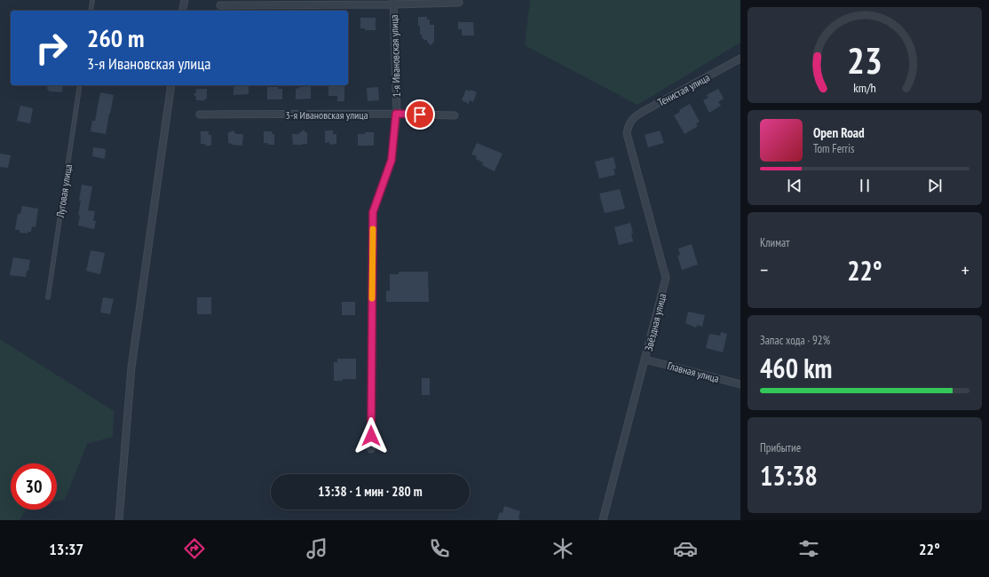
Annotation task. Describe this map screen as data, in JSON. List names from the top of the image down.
{
  "streets": {
    "street": [
      "1-я Ивановская улица",
      "Тенистая улица",
      "3-я Ивановская улица",
      "Звёздная улица",
      "Главная улица"
    ],
    "lane": ["Луговая улица"]
  },
  "crossings": [
    ["1-я Ивановская улица", "3-я Ивановская улица"],
    ["Тенистая улица", "Звёздная улица"],
    ["Звёздная улица", "Главная улица"]
  ],
  "page": {
    "turn": ["260 m", "3-я Ивановская улица"],
    "song": ["Open Road", "Tom Ferris"],
    "tile": [
      "Климат",
      ["Запас хода · 92%", "460 km"],
      ["Прибытие", "13:38"]
    ],
    "heat": ["−", "22°", "+"],
    "limit": "30",
    "trip": "13:38 · 1 мин · 280 m",
    "tabs": ["13:37", "22°"],
    "gauge": ["23", "km/h"]
  }
}
